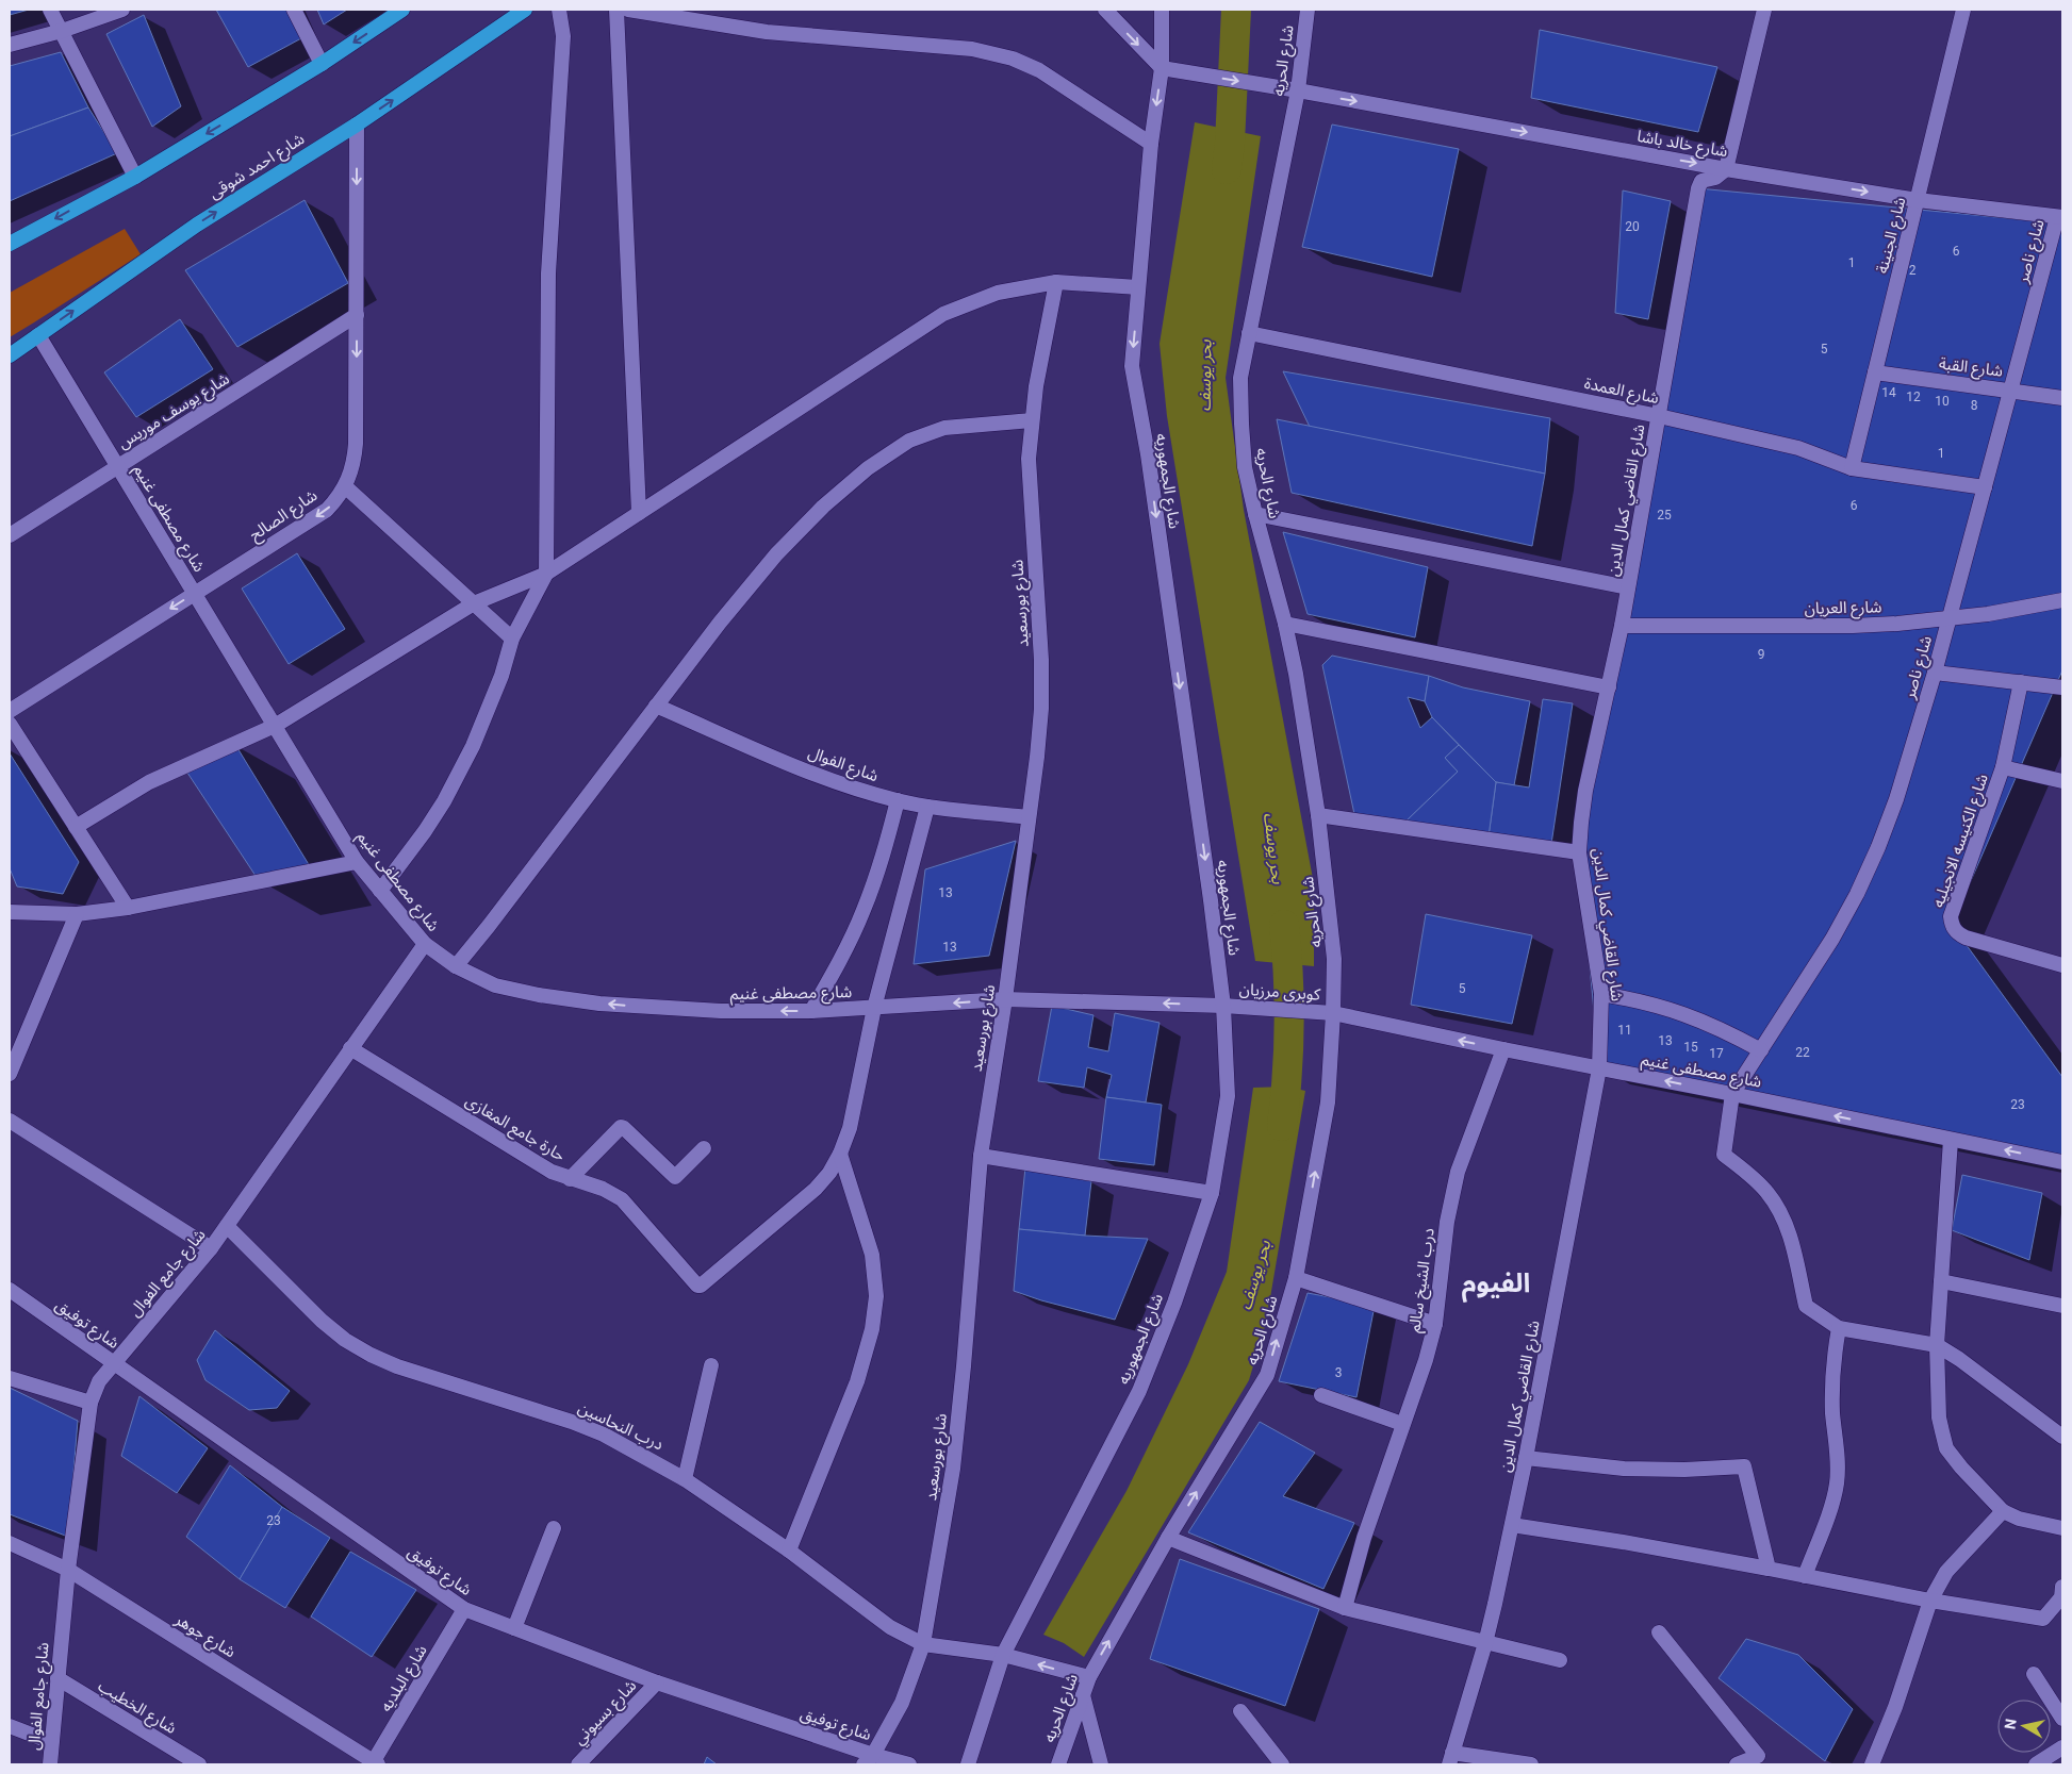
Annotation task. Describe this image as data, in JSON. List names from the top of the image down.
{
  "streets": {
    "main road": ["شارع احمد شوقى"],
    "street": [
      "شارع الحريه",
      "شارع خالد باشا",
      "شارع الجنينة",
      "شارع ناصر",
      "شارع القبة",
      "شارع العمدة",
      "شارع يوسف موريس",
      "شارع الجمهوريه",
      "شارع القاضي كمال الدين",
      "شارع الصالح",
      "شارع مصطفى غنيم",
      "شارع بورسعيد",
      "شارع العريان",
      "شارع الفوال",
      "شارع الكنيسه الانجيليه",
      "كوبرى مرزيان",
      "حارة جامع المغازى",
      "شارع جامع الفوال",
      "درب الشيخ سالم",
      "شارع توفيق",
      "درب النحاسين",
      "شارع جوهر",
      "شارع البلديه",
      "شارع الخطيب",
      "شارع بسيوني"
    ]
  },
  "crossings": [
    ["شارع الحريه", "شارع خالد باشا"],
    ["شارع الحريه", "شارع العمدة"],
    ["شارع الحريه", "شارع مصطفى غنيم"],
    ["شارع الحريه", "كوبرى مرزيان"],
    ["شارع الحريه", "درب النحاسين"],
    ["شارع خالد باشا", "شارع الجنينة"],
    ["شارع خالد باشا", "شارع ناصر"],
    ["شارع خالد باشا", "شارع الجمهوريه"],
    ["شارع خالد باشا", "شارع القاضي كمال الدين"],
    ["شارع احمد شوقى", "شارع الصالح"],
    ["شارع احمد شوقى", "شارع مصطفى غنيم"],
    ["شارع الجنينة", "شارع القبة"],
    ["شارع الجنينة", "شارع العمدة"],
    ["شارع ناصر", "شارع القبة"],
    ["شارع ناصر", "شارع العمدة"],
    ["شارع ناصر", "شارع مصطفى غنيم"],
    ["شارع ناصر", "شارع العريان"],
    ["شارع العمدة", "شارع القاضي كمال الدين"],
    ["شارع يوسف موريس", "شارع الصالح"],
    ["شارع يوسف موريس", "شارع مصطفى غنيم"],
    ["شارع الجمهوريه", "شارع مصطفى غنيم"],
    ["شارع الجمهوريه", "كوبرى مرزيان"],
    ["شارع الجمهوريه", "درب النحاسين"],
    ["شارع القاضي كمال الدين", "شارع مصطفى غنيم"],
    ["شارع القاضي كمال الدين", "شارع العريان"],
    ["شارع الصالح", "شارع مصطفى غنيم"],
    ["شارع مصطفى غنيم", "شارع بورسعيد"],
    ["شارع مصطفى غنيم", "كوبرى مرزيان"],
    ["شارع مصطفى غنيم", "شارع جامع الفوال"],
    ["شارع مصطفى غنيم", "درب الشيخ سالم"],
    ["شارع بورسعيد", "شارع الفوال"],
    ["شارع بورسعيد", "شارع توفيق"],
    ["شارع بورسعيد", "درب النحاسين"],
    ["حارة جامع المغازى", "شارع جامع الفوال"],
    ["شارع جامع الفوال", "شارع توفيق"],
    ["شارع جامع الفوال", "درب النحاسين"],
    ["شارع جامع الفوال", "شارع جوهر"],
    ["شارع جامع الفوال", "شارع الخطيب"],
    ["شارع توفيق", "شارع البلديه"],
    ["شارع توفيق", "شارع بسيوني"],
    ["شارع جوهر", "شارع البلديه"]
  ],
  "one_way": [
    "شارع الحريه",
    "شارع خالد باشا",
    "شارع الجمهوريه",
    "شارع الصالح",
    "شارع مصطفى غنيم"
  ],
  "districts": ["الفيوم"],
  "water": ["بحر يوسف"],
  "house_numbers": [
    "20",
    "6",
    "1",
    "2",
    "5",
    "14",
    "12",
    "10",
    "8",
    "1",
    "6",
    "25",
    "9",
    "13",
    "13",
    "5",
    "11",
    "13",
    "15",
    "22",
    "17",
    "23",
    "3",
    "23"
  ],
  "north": "left"
}
